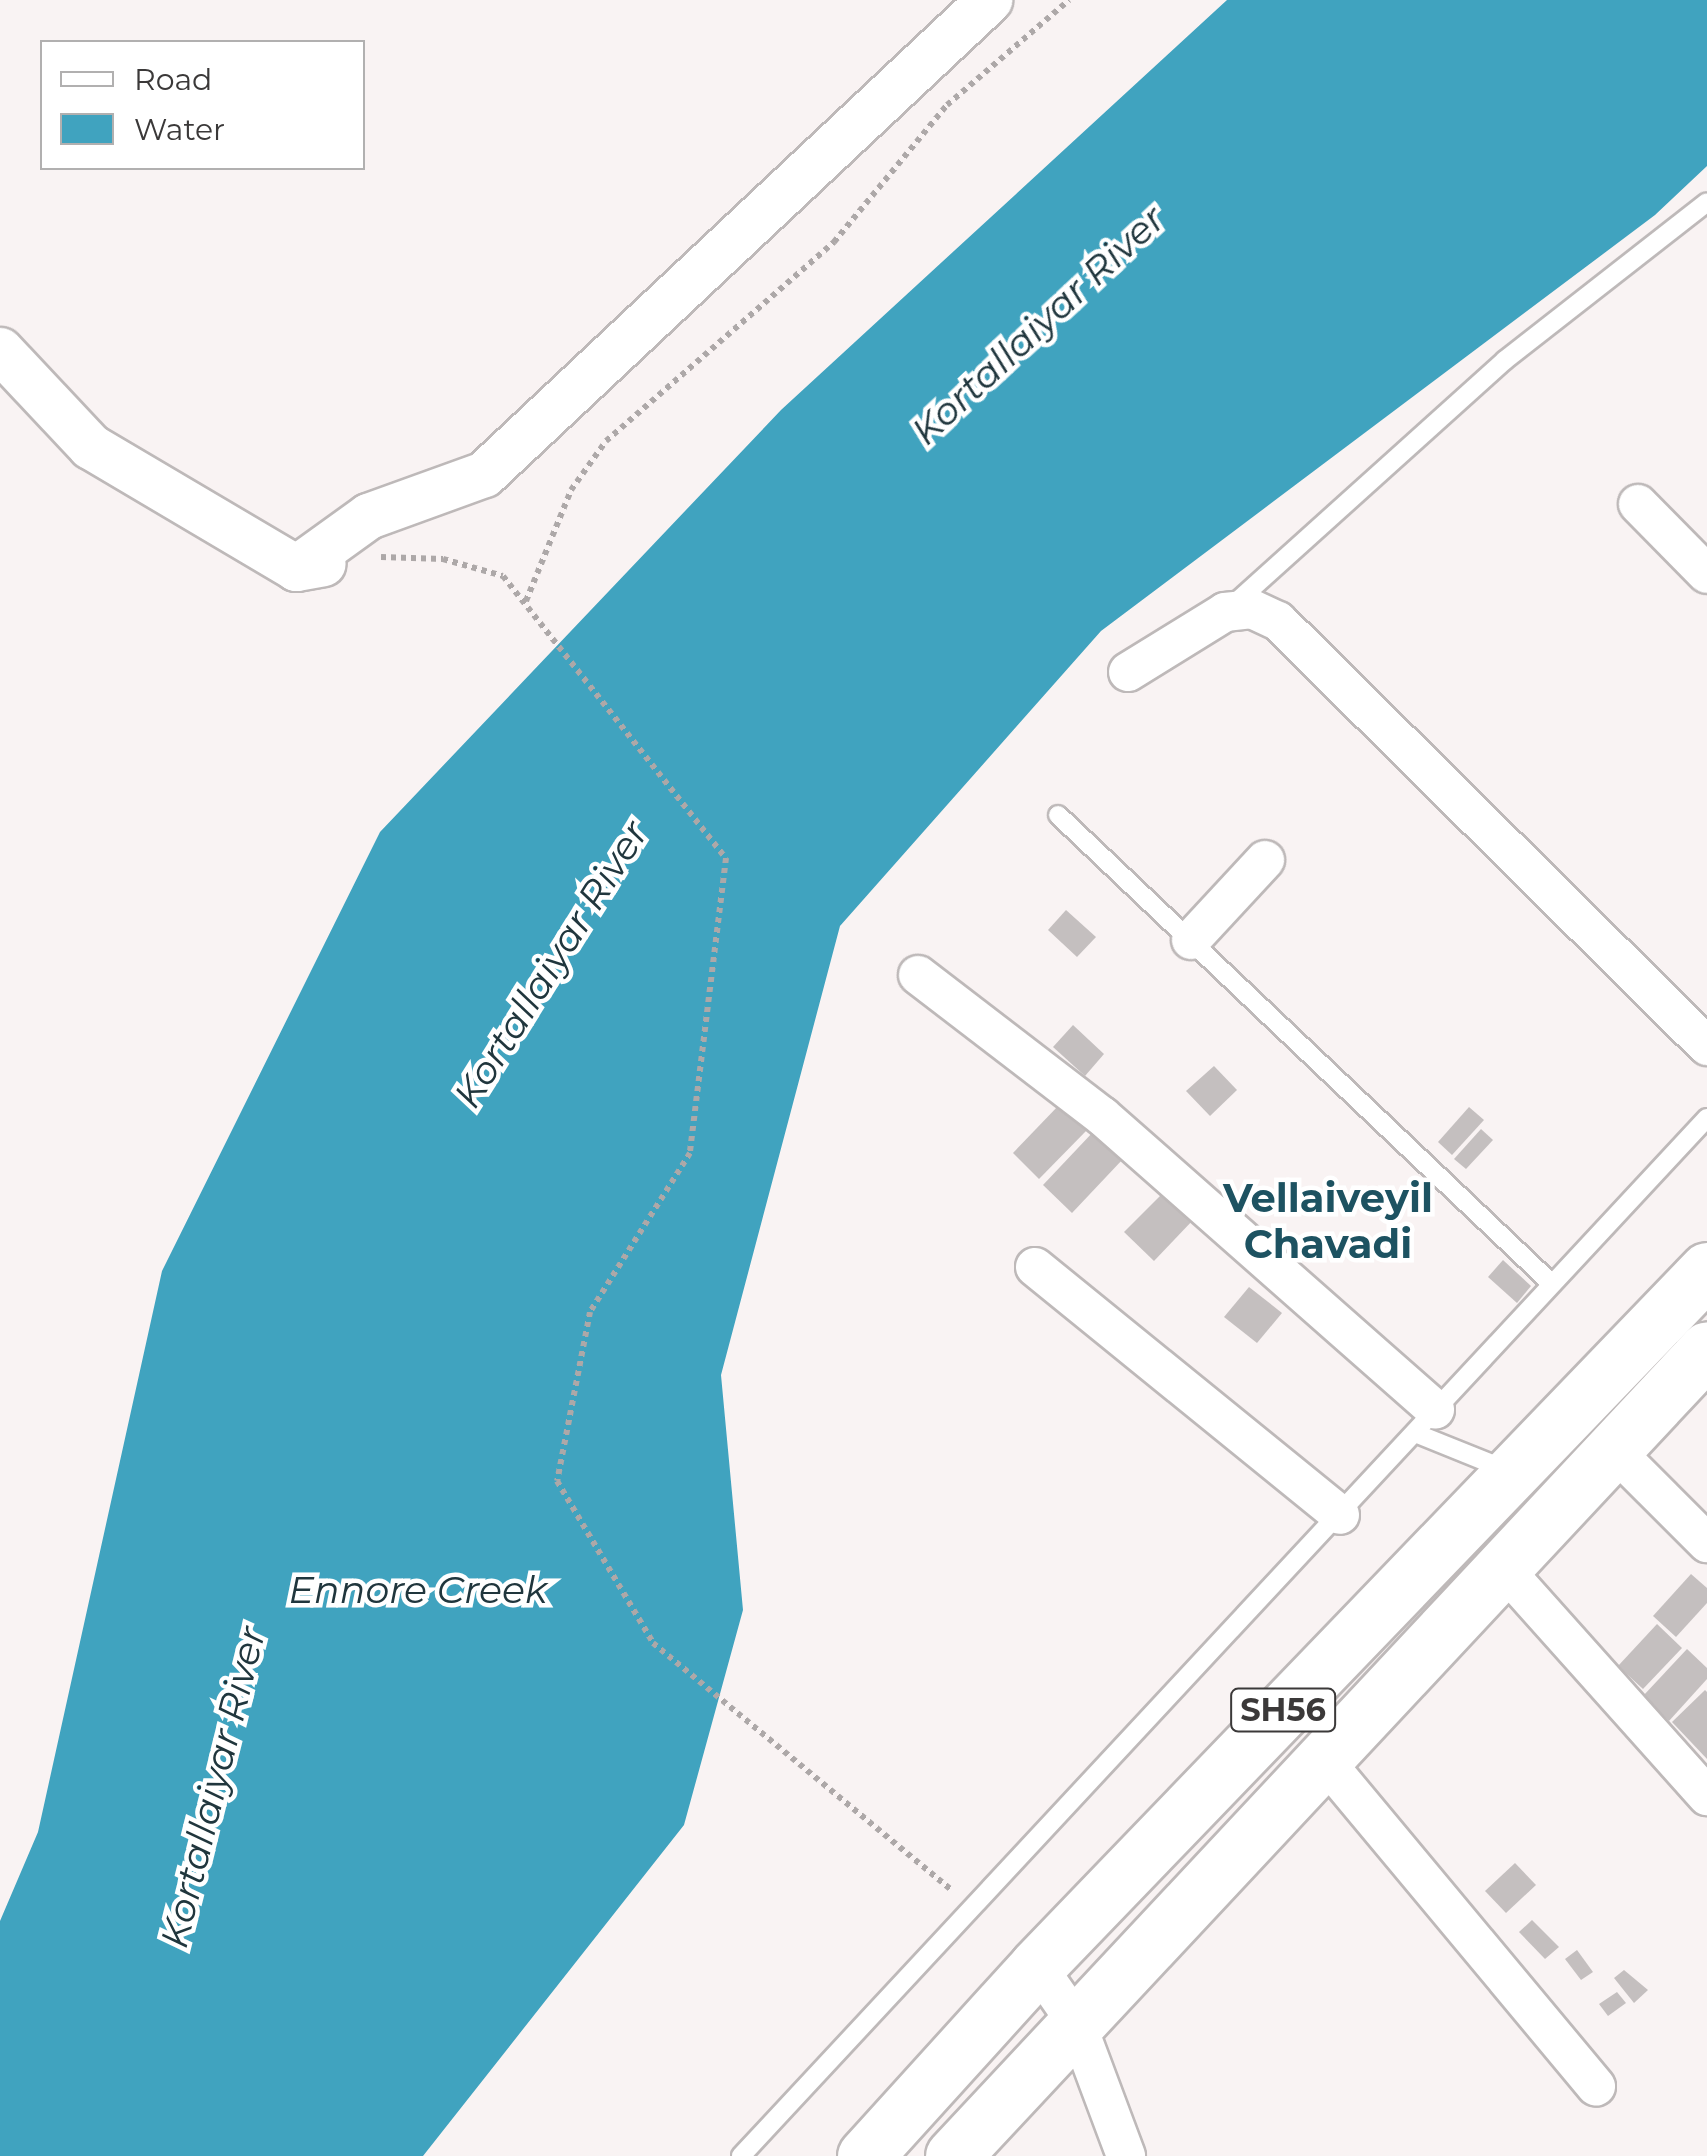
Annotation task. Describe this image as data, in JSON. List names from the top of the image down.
{
  "streets": {
    "main road": ["SH56"]
  },
  "districts": ["Vellaiveyil Chavadi"],
  "water": ["Kortallaiyar River", "Ennore Creek"],
  "legend": ["Road", "Water"]
}
